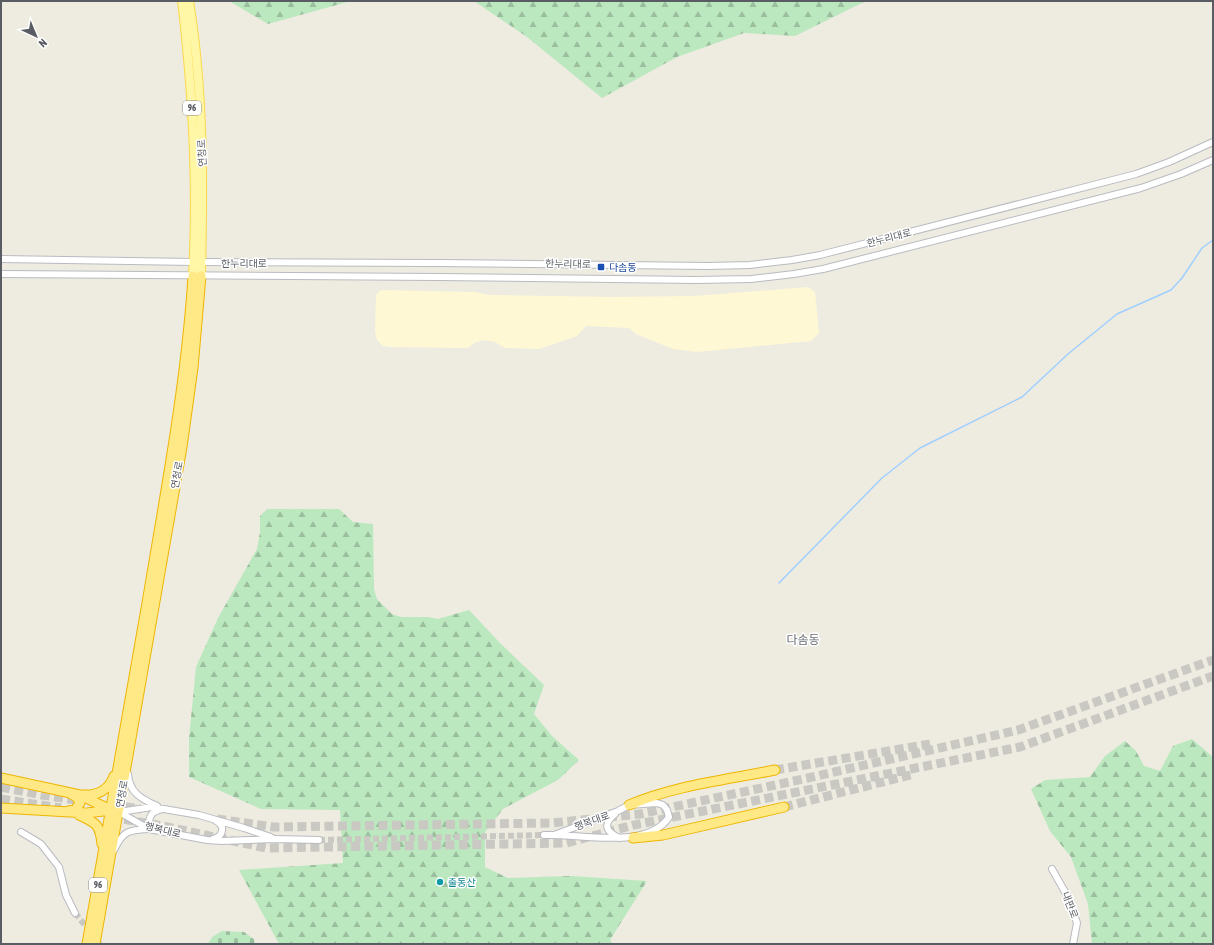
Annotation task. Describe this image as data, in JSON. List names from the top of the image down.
{
  "streets": {
    "highway": ["96", "연청로"],
    "street": ["한누리대로", "행복대로", "내판로"]
  },
  "crossings": [
    ["연청로", "한누리대로"],
    ["연청로", "행복대로"]
  ],
  "districts": ["다솜동"],
  "places": {
    "transit": ["다솜동"],
    "other": ["출동산"]
  },
  "north": "bottom right"
}
